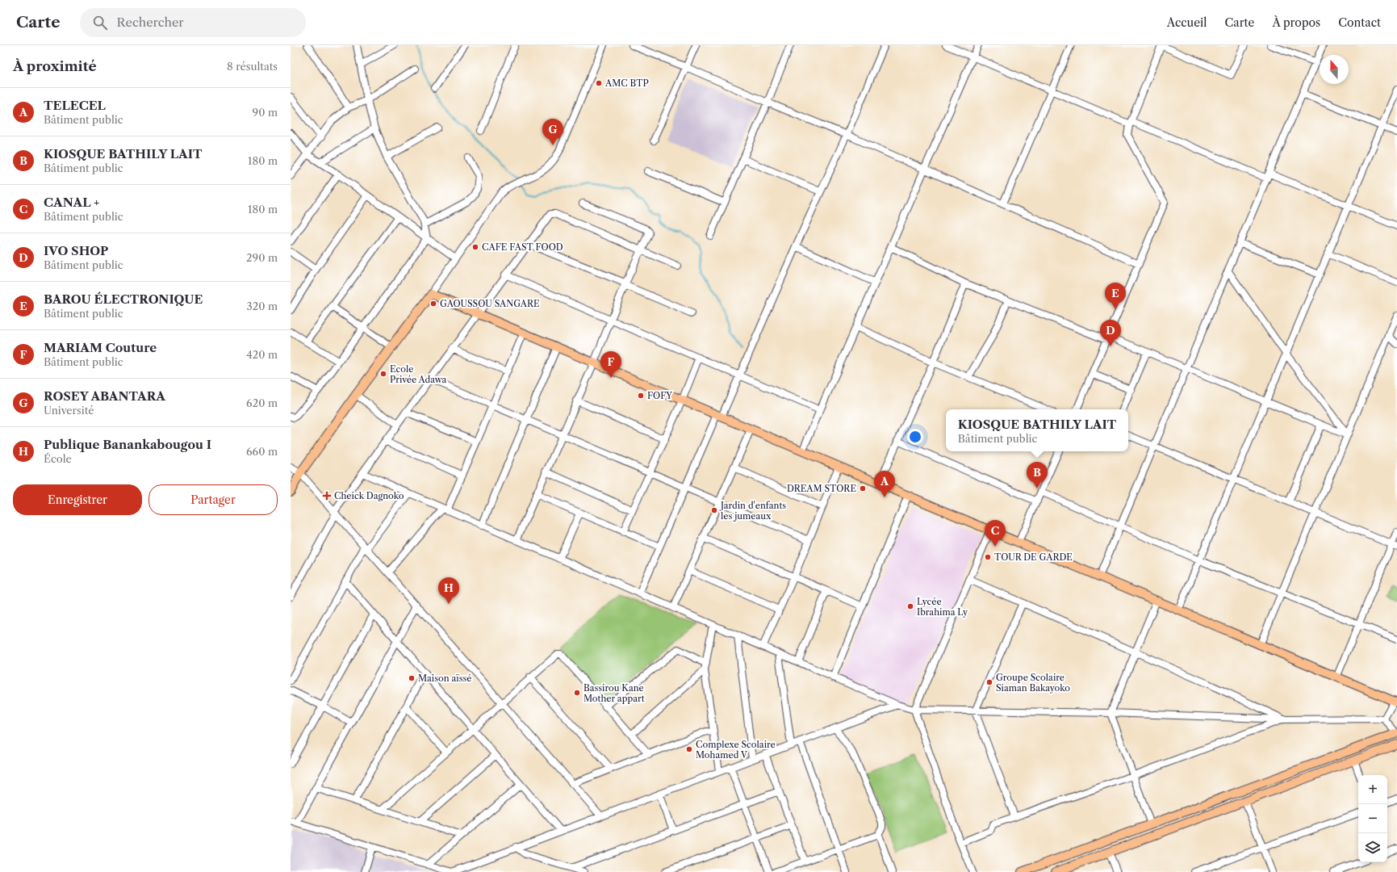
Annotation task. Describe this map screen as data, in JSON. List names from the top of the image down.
{
  "places": {
    "other": [
      "AMC BTP",
      "CAFE FAST FOOD",
      "GAOUSSOU SANGARE",
      "Ecole Privée Adawa",
      "FOFY",
      "DREAM STORE",
      "Jardin d'enfants les jumeaux",
      "TOUR DE GARDE",
      "Lycée Ibrahima Ly",
      "Maison aïssé",
      "Groupe Scolaire Siaman Bakayoko",
      "Bassirou Kane Mother appart",
      "Complexe Scolaire Mohamed V"
    ],
    "health": ["Cheick Dagnoko"]
  },
  "north": "top",
  "page": {
    "header": "Carte",
    "search": "Rechercher",
    "nav": [
      "Accueil",
      "Carte",
      "À propos",
      "Contact"
    ],
    "heading": ["À proximité", "8 résultats"],
    "list": [
      {
        "mark": "A",
        "name": "TELECEL",
        "note": "Bâtiment public",
        "value": "90 m"
      },
      {
        "mark": "B",
        "name": "KIOSQUE BATHILY LAIT",
        "note": "Bâtiment public",
        "value": "180 m"
      },
      {
        "mark": "C",
        "name": "CANAL +",
        "note": "Bâtiment public",
        "value": "180 m"
      },
      {
        "mark": "D",
        "name": "IVO SHOP",
        "note": "Bâtiment public",
        "value": "290 m"
      },
      {
        "mark": "E",
        "name": "BAROU ÉLECTRONIQUE",
        "note": "Bâtiment public",
        "value": "320 m"
      },
      {
        "mark": "F",
        "name": "MARIAM Couture",
        "note": "Bâtiment public",
        "value": "420 m"
      },
      {
        "mark": "G",
        "name": "ROSEY ABANTARA",
        "note": "Université",
        "value": "620 m"
      },
      {
        "mark": "H",
        "name": "Publique Banankabougou I",
        "note": "École",
        "value": "660 m"
      }
    ],
    "pins": [
      "G",
      "E",
      "D",
      "F",
      "B",
      "A",
      "C",
      "H"
    ],
    "popup": ["KIOSQUE BATHILY LAIT", "Bâtiment public"],
    "buttons": ["Enregistrer", "Partager"],
    "map_buttons": ["+", "−"]
  }
}
